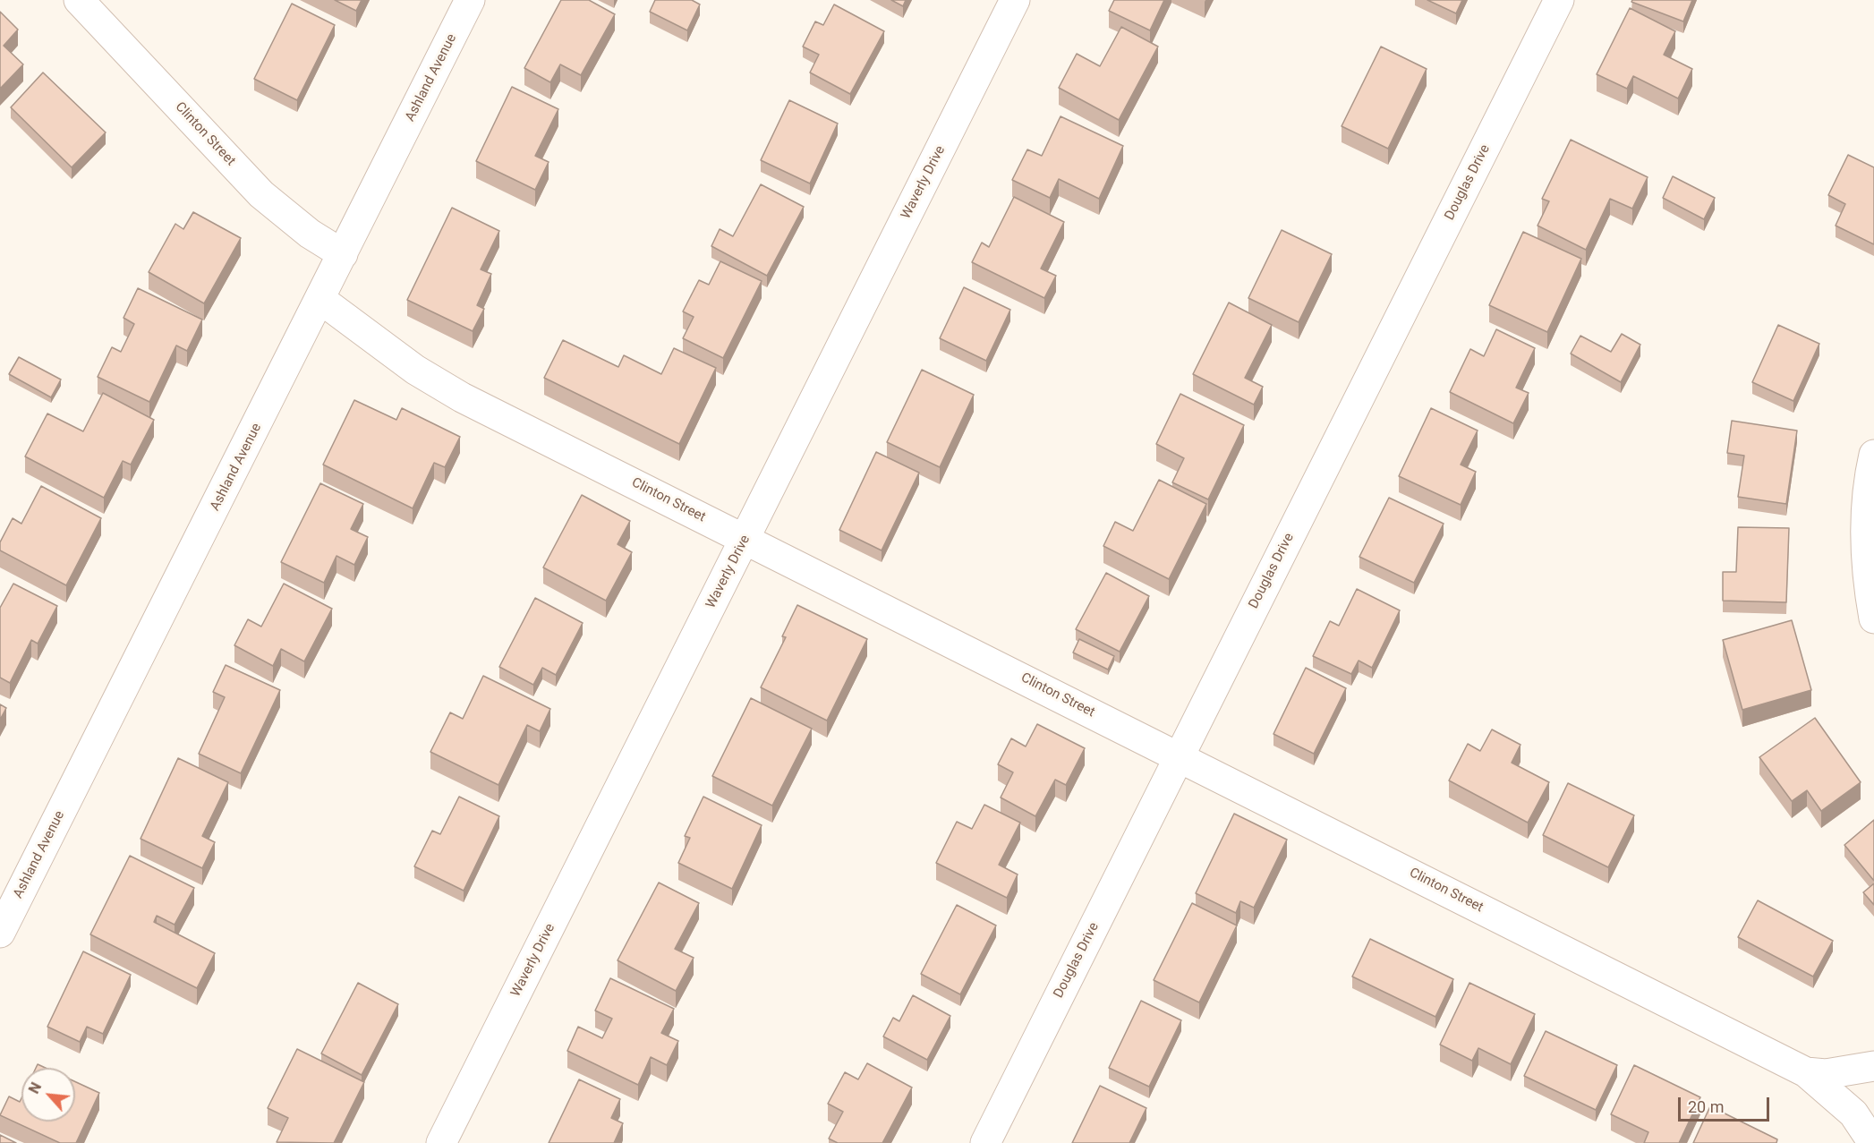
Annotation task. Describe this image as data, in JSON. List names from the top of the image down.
{
  "streets": {
    "street": [
      "Ashland Avenue",
      "Clinton Street",
      "Waverly Drive",
      "Douglas Drive"
    ]
  },
  "crossings": [
    ["Ashland Avenue", "Clinton Street"],
    ["Clinton Street", "Waverly Drive"],
    ["Clinton Street", "Douglas Drive"]
  ],
  "scale_bar": "20 m",
  "north": "top left"
}
